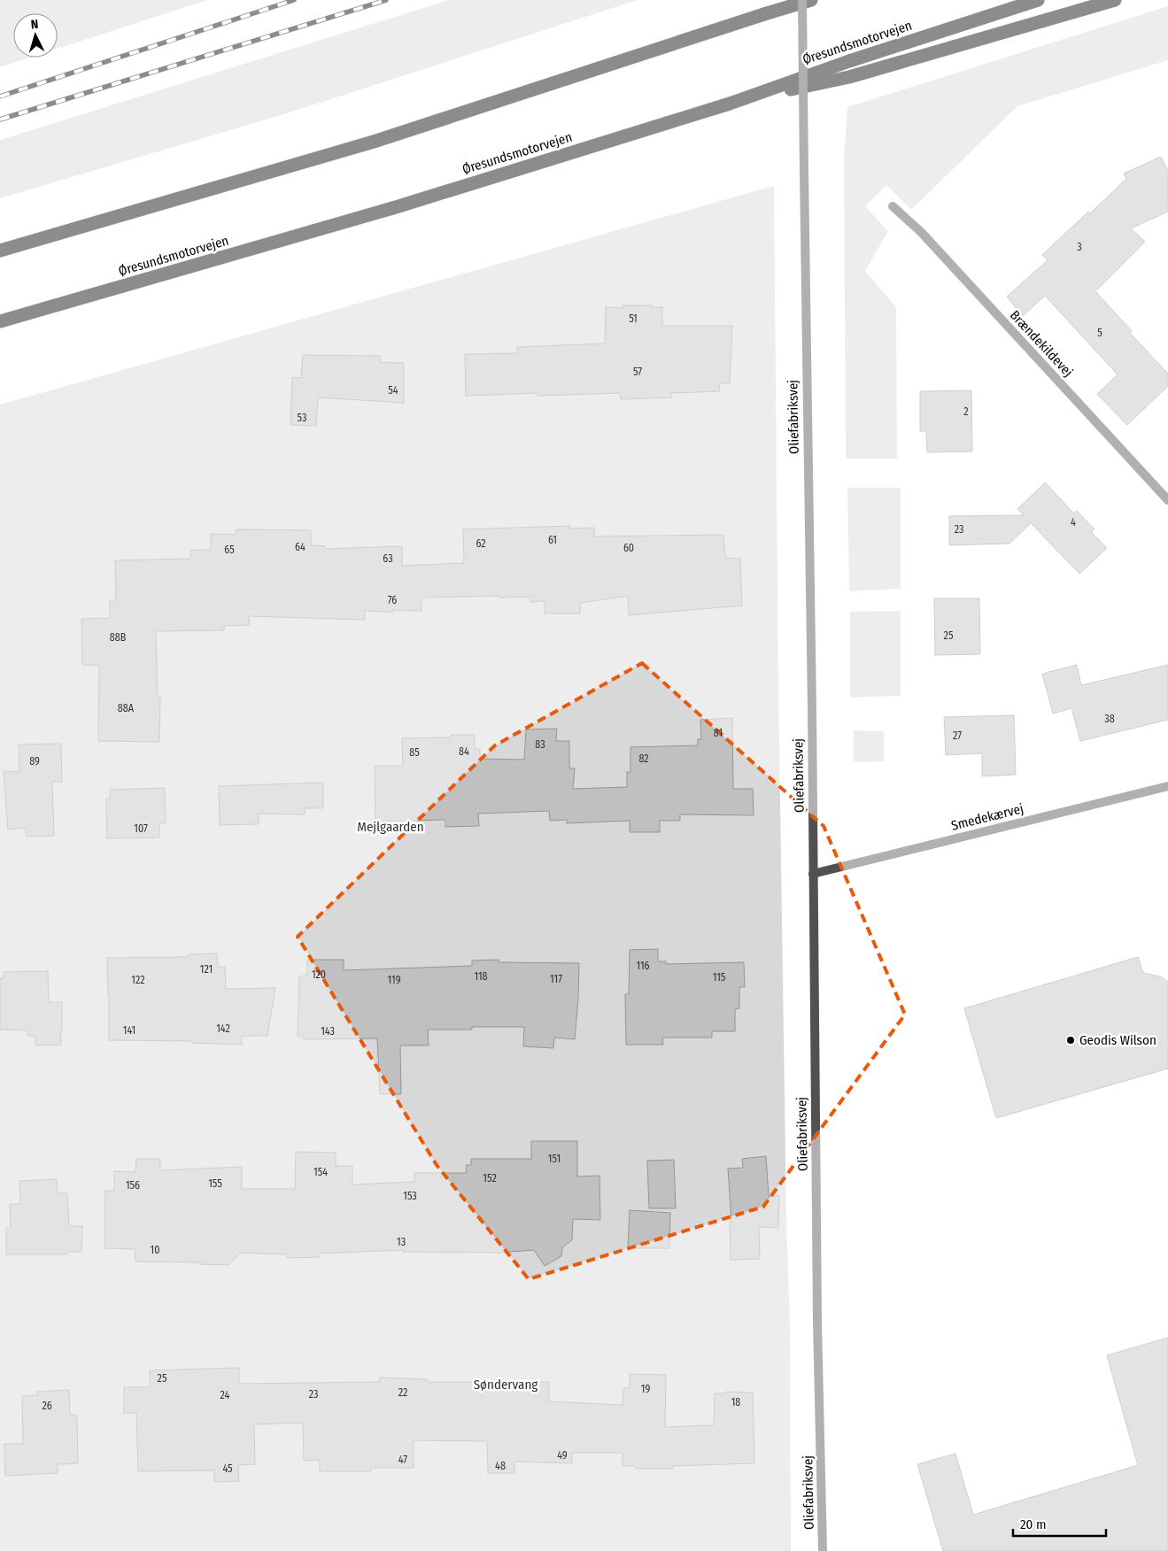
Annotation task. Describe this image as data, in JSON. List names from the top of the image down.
{
  "streets": {
    "highway": ["Øresundsmotorvejen"],
    "street": ["Brændekildevej", "Oliefabriksvej", "Smedekærvej"]
  },
  "crossings": [
    ["Oliefabriksvej", "Smedekærvej"]
  ],
  "parks": ["Mejlgaarden", "Søndervang"],
  "places": ["Geodis Wilson"],
  "house_numbers": [
    "3",
    "51",
    "5",
    "57",
    "54",
    "2",
    "53",
    "4",
    "23",
    "61",
    "62",
    "64",
    "60",
    "65",
    "63",
    "76",
    "25",
    "88B",
    "88A",
    "38",
    "81",
    "27",
    "83",
    "84",
    "85",
    "82",
    "89",
    "107",
    "116",
    "121",
    "120",
    "118",
    "115",
    "117",
    "122",
    "119",
    "142",
    "141",
    "143",
    "151",
    "154",
    "152",
    "155",
    "156",
    "153",
    "13",
    "10",
    "25",
    "19",
    "22",
    "23",
    "24",
    "18",
    "26",
    "49",
    "47",
    "48",
    "45"
  ],
  "scale_bar": "20 m",
  "north": "top"
}
